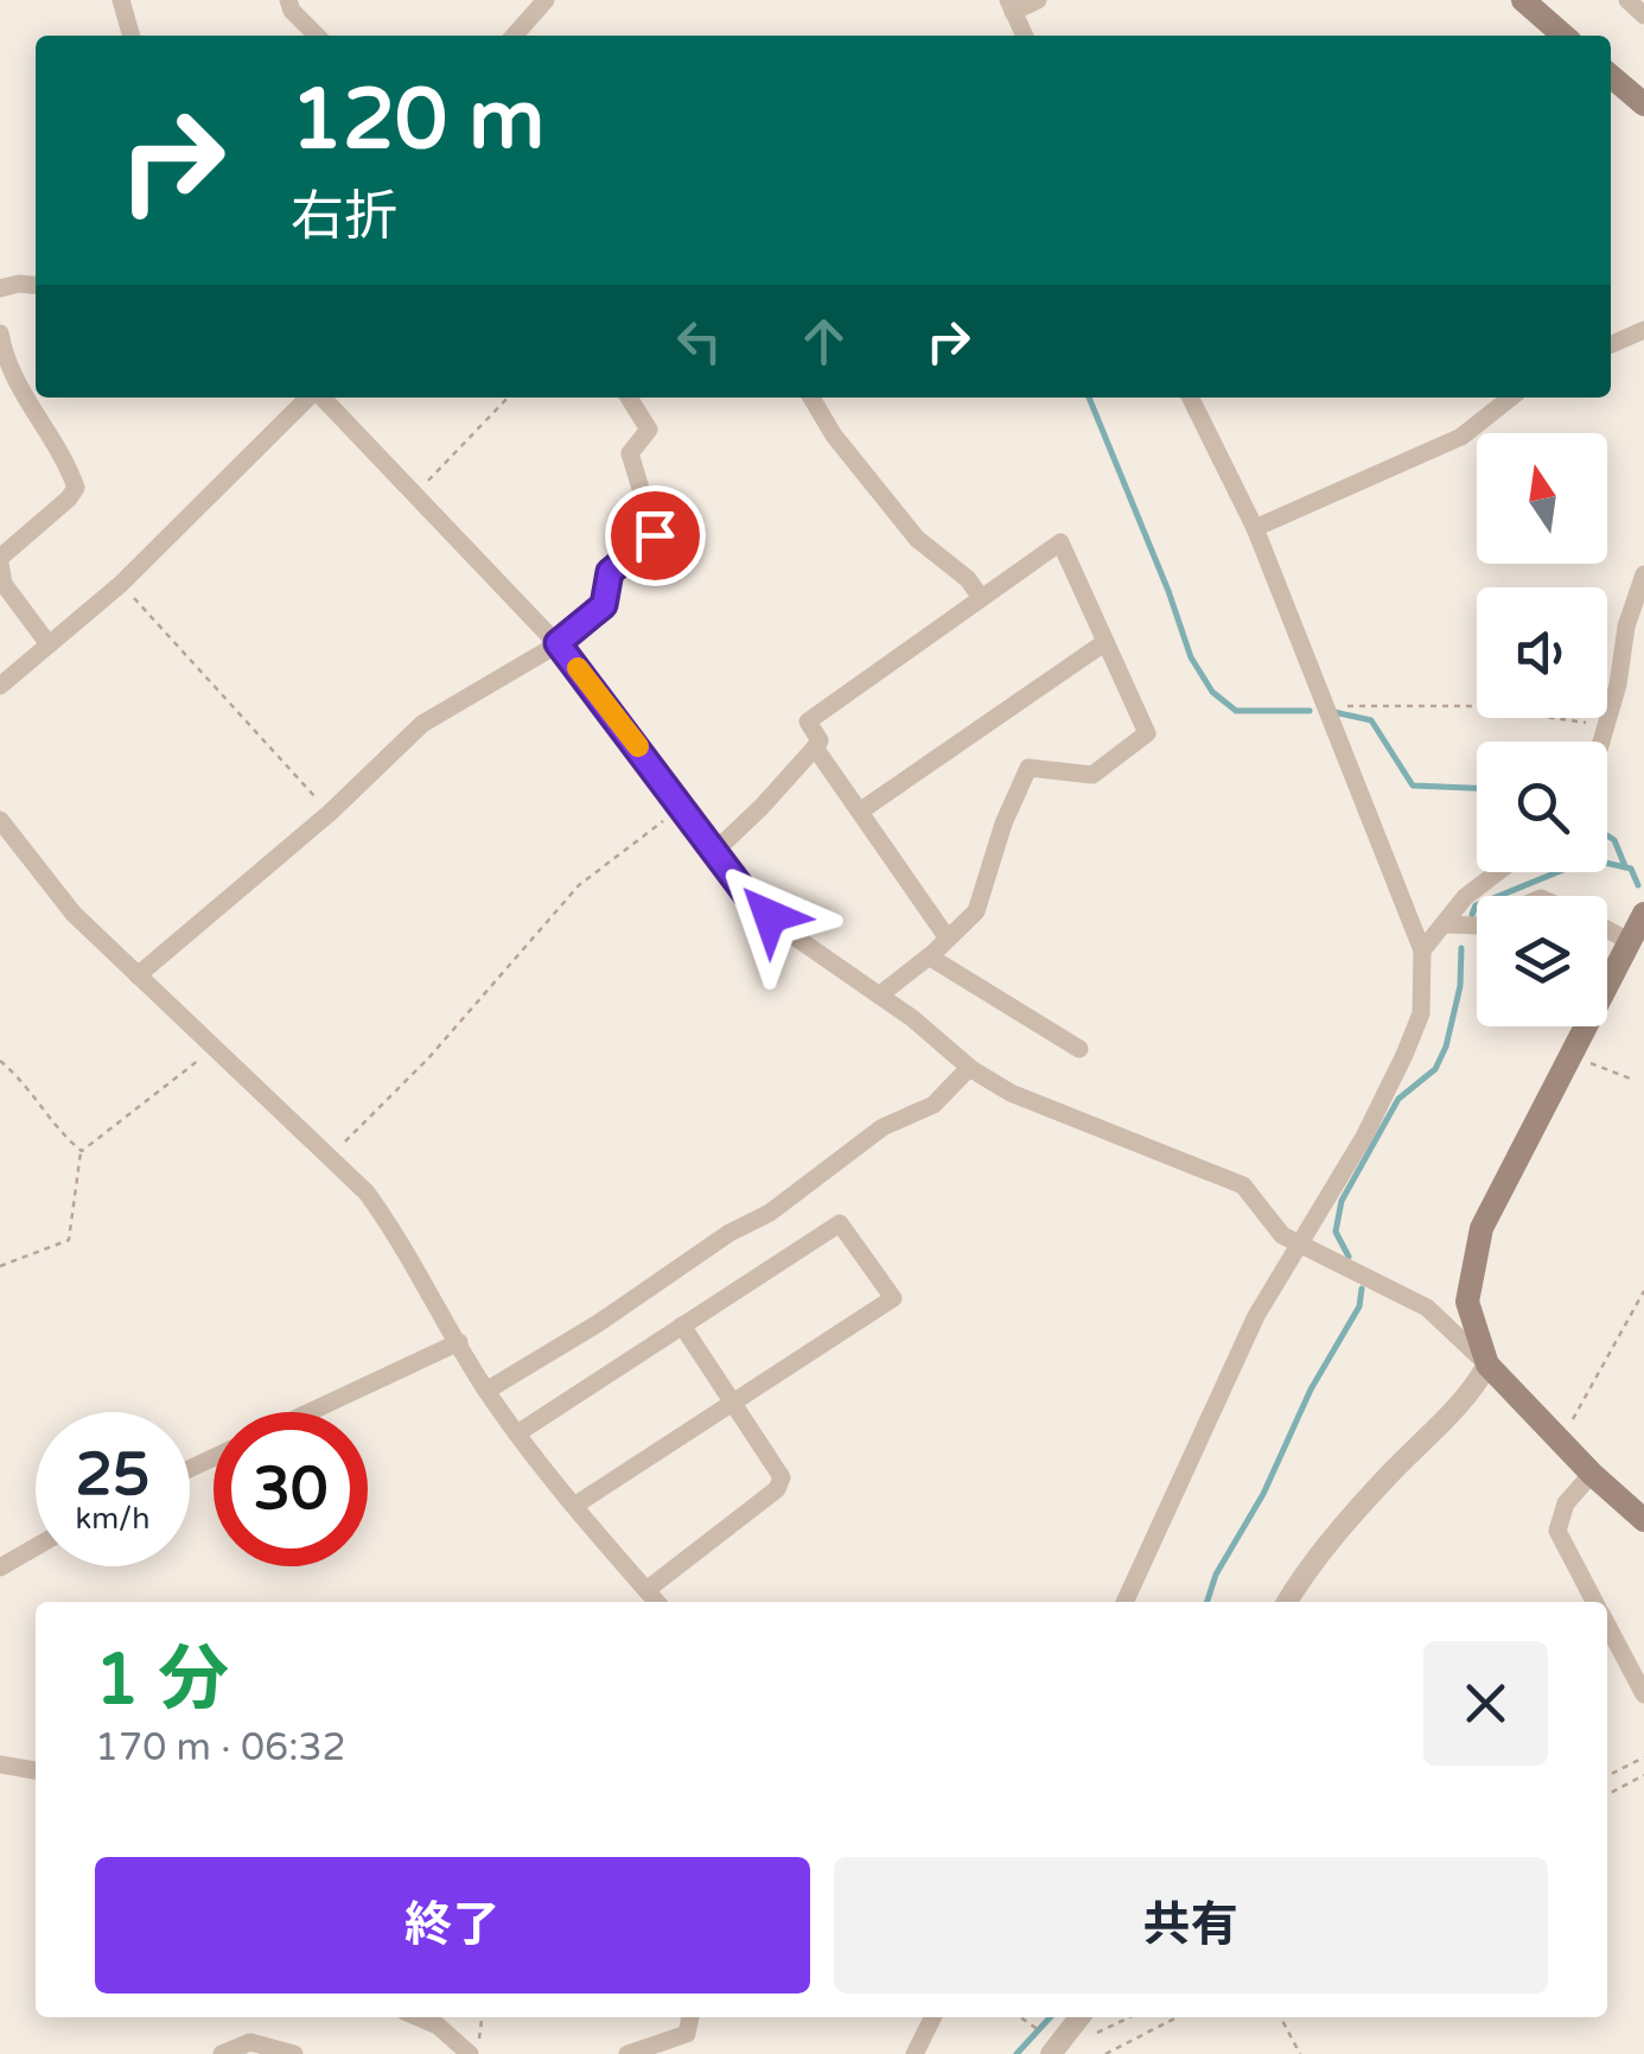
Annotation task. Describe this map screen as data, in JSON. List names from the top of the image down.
{
  "north": "top",
  "page": {
    "turn": ["120 m", "右折"],
    "speed": "25 km/h",
    "limit": "30",
    "heading": ["1 分", "170 m · 06:32"],
    "buttons": ["終了", "共有"]
  }
}
